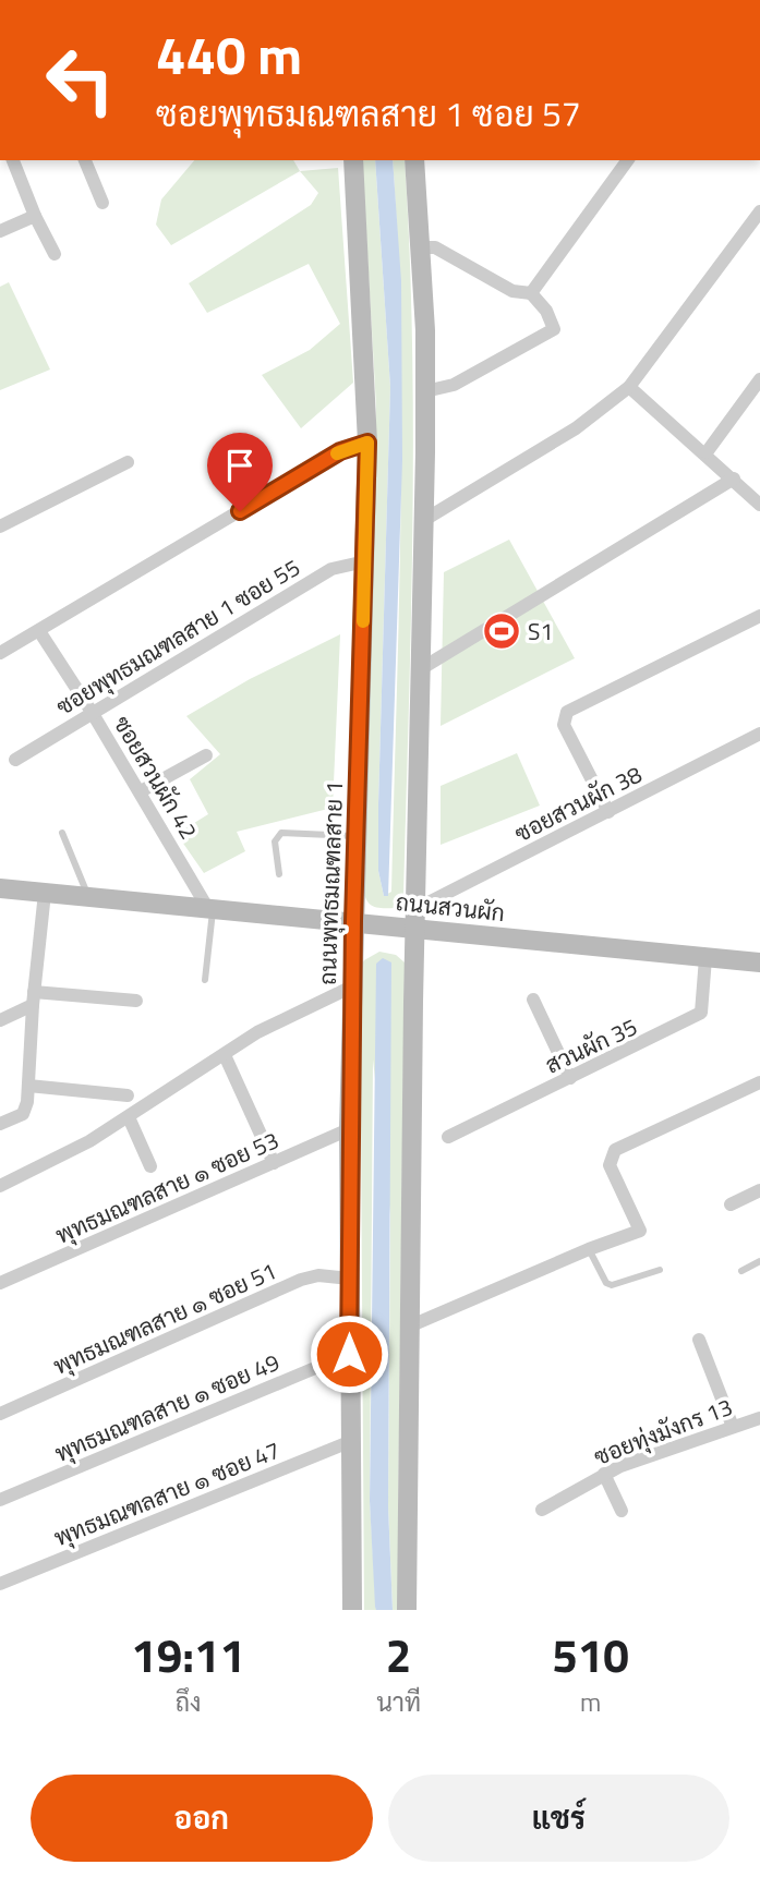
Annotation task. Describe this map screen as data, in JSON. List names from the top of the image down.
{
  "streets": {
    "main road": ["ถนนพุทธมณฑลสาย 1", "ถนนสวนผัก"],
    "street": [
      "ซอยพุทธมณฑลสาย 1 ซอย 55",
      "ซอยสวนผัก 42",
      "ซอยสวนผัก 38",
      "สวนผัก 35",
      "พุทธมณฑลสาย ๑ ซอย 53",
      "พุทธมณฑลสาย ๑ ซอย 51",
      "พุทธมณฑลสาย ๑ ซอย 49",
      "ซอยทุ่งมังกร 13",
      "พุทธมณฑลสาย ๑ ซอย 47"
    ]
  },
  "crossings": [
    ["ซอยพุทธมณฑลสาย 1 ซอย 55", "ซอยสวนผัก 42"],
    ["ซอยพุทธมณฑลสาย 1 ซอย 55", "ถนนพุทธมณฑลสาย 1"],
    ["ซอยสวนผัก 42", "ถนนสวนผัก"],
    ["ถนนพุทธมณฑลสาย 1", "ถนนสวนผัก"],
    ["ถนนพุทธมณฑลสาย 1", "พุทธมณฑลสาย ๑ ซอย 53"],
    ["ถนนพุทธมณฑลสาย 1", "พุทธมณฑลสาย ๑ ซอย 51"],
    ["ถนนพุทธมณฑลสาย 1", "พุทธมณฑลสาย ๑ ซอย 49"],
    ["ถนนพุทธมณฑลสาย 1", "พุทธมณฑลสาย ๑ ซอย 47"],
    ["ถนนสวนผัก", "สวนผัก 35"]
  ],
  "places": {
    "sports": ["S1"]
  },
  "page": {
    "turn": ["440 m", "ซอยพุทธมณฑลสาย 1 ซอย 57"],
    "eta": [
      "19:11",
      "ถึง",
      "2",
      "นาที",
      "510",
      "m"
    ],
    "buttons": ["ออก", "แชร์"]
  }
}
